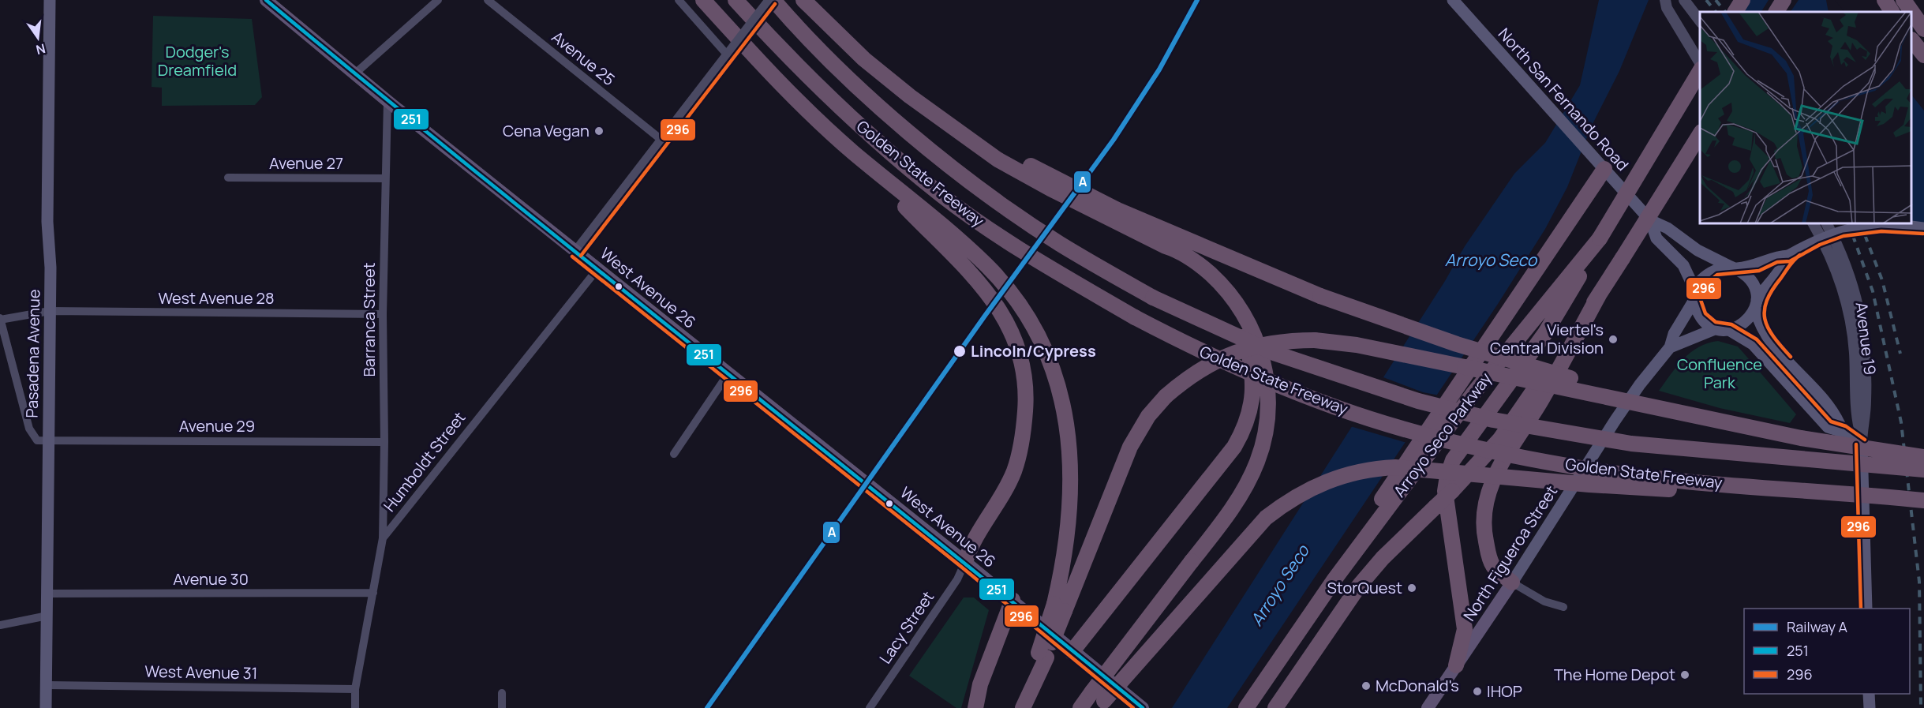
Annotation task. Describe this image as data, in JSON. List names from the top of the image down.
{
  "streets": {
    "highway": ["Golden State Freeway", "Arroyo Seco Parkway"],
    "main road": [
      "North San Fernando Road",
      "West Avenue 26",
      "Pasadena Avenue",
      "North Figueroa Street"
    ],
    "street": [
      "Avenue 25",
      "Avenue 27",
      "West Avenue 28",
      "Barranca Street",
      "Avenue 19",
      "Avenue 29",
      "Humboldt Street",
      "Avenue 30",
      "Lacy Street",
      "West Avenue 31"
    ]
  },
  "crossings": [
    ["North San Fernando Road", "North Figueroa Street"],
    ["Avenue 27", "Barranca Street"],
    ["West Avenue 26", "Barranca Street"],
    ["West Avenue 26", "Humboldt Street"],
    ["West Avenue 26", "Lacy Street"],
    ["West Avenue 28", "Barranca Street"],
    ["West Avenue 28", "Pasadena Avenue"],
    ["Barranca Street", "Avenue 29"],
    ["Barranca Street", "Humboldt Street"],
    ["Pasadena Avenue", "Avenue 29"],
    ["Pasadena Avenue", "Avenue 30"],
    ["Pasadena Avenue", "West Avenue 31"],
    ["Humboldt Street", "Avenue 30"],
    ["Humboldt Street", "West Avenue 31"]
  ],
  "water": ["Arroyo Seco"],
  "parks": ["Dodger's Dreamfield", "Confluence Park"],
  "places": [
    "Cena Vegan",
    "Viertel's Central Division",
    "Lincoln/Cypress",
    "StorQuest",
    "The Home Depot",
    "McDonald's",
    "IHOP"
  ],
  "lines": ["rail line A", "transit line 251", "transit line 296"],
  "legend": ["Railway A", "251", "296"],
  "north": "bottom"
}
